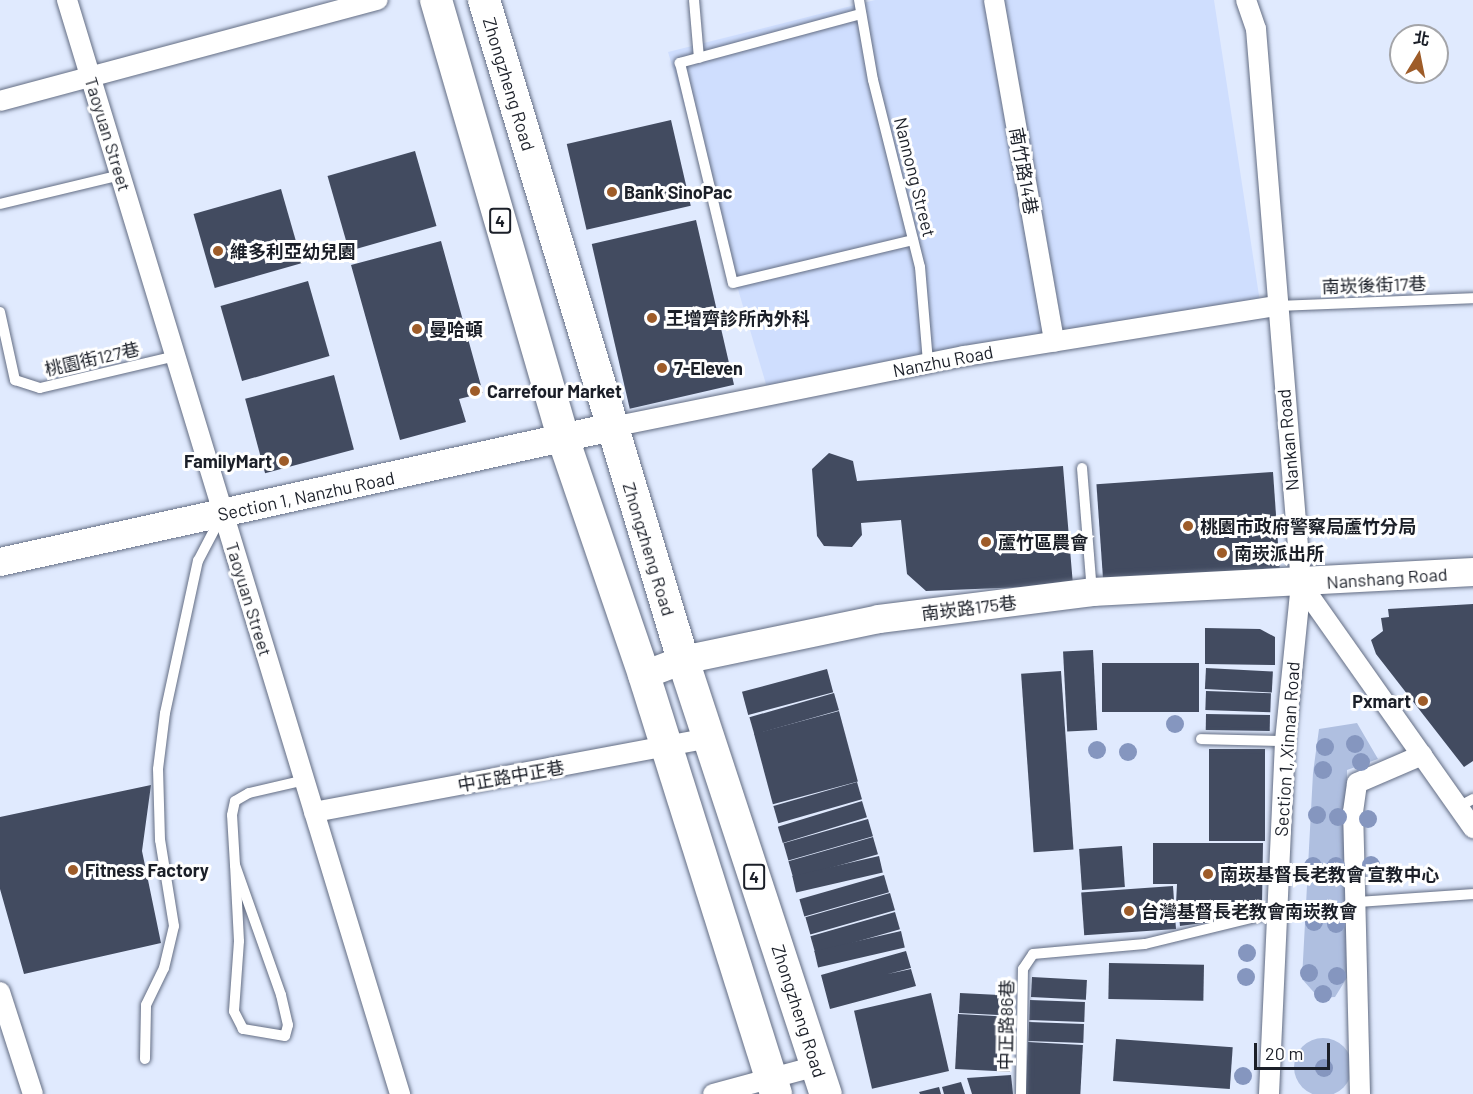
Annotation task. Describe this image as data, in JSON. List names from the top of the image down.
{
  "streets": {
    "main road": ["Zhongzheng Road", "4"],
    "street": [
      "Taoyuan Street",
      "南竹路14巷",
      "Nanzhu Road",
      "Nankan Road",
      "Section 1, Nanzhu Road",
      "Nanshang Road",
      "南崁路175巷",
      "Section 1, Xinnan Road",
      "中正路中正巷"
    ],
    "lane": [
      "Nannong Street",
      "南崁後街17巷",
      "桃園街127巷",
      "中正路86巷"
    ]
  },
  "crossings": [
    ["Zhongzheng Road", "Nanzhu Road"],
    ["Zhongzheng Road", "Section 1, Nanzhu Road"],
    ["Zhongzheng Road", "南崁路175巷"],
    ["Zhongzheng Road", "中正路中正巷"],
    ["Taoyuan Street", "桃園街127巷"],
    ["Taoyuan Street", "Section 1, Nanzhu Road"],
    ["Taoyuan Street", "中正路中正巷"],
    ["南竹路14巷", "Nanzhu Road"],
    ["Nannong Street", "Nanzhu Road"],
    ["4", "Section 1, Nanzhu Road"],
    ["4", "南崁路175巷"],
    ["4", "中正路中正巷"],
    ["南崁後街17巷", "Nanzhu Road"],
    ["南崁後街17巷", "Nankan Road"],
    ["Nanzhu Road", "Nankan Road"],
    ["Nanzhu Road", "Section 1, Nanzhu Road"],
    ["Nankan Road", "Nanshang Road"],
    ["Nankan Road", "南崁路175巷"],
    ["Nankan Road", "Section 1, Xinnan Road"],
    ["Nanshang Road", "南崁路175巷"],
    ["Nanshang Road", "Section 1, Xinnan Road"],
    ["南崁路175巷", "Section 1, Xinnan Road"],
    ["Section 1, Xinnan Road", "中正路86巷"]
  ],
  "places": [
    "Bank SinoPac",
    "維多利亞幼兒園",
    "王增齊診所內外科",
    "曼哈頓",
    "7-Eleven",
    "Carrefour Market",
    "FamilyMart",
    "桃園市政府警察局蘆竹分局",
    "蘆竹區農會",
    "南崁派出所",
    "Pxmart",
    "Fitness Factory",
    "南崁基督長老教會 宣教中心",
    "台灣基督長老教會南崁教會"
  ],
  "scale_bar": "20 m",
  "north": "top"
}
